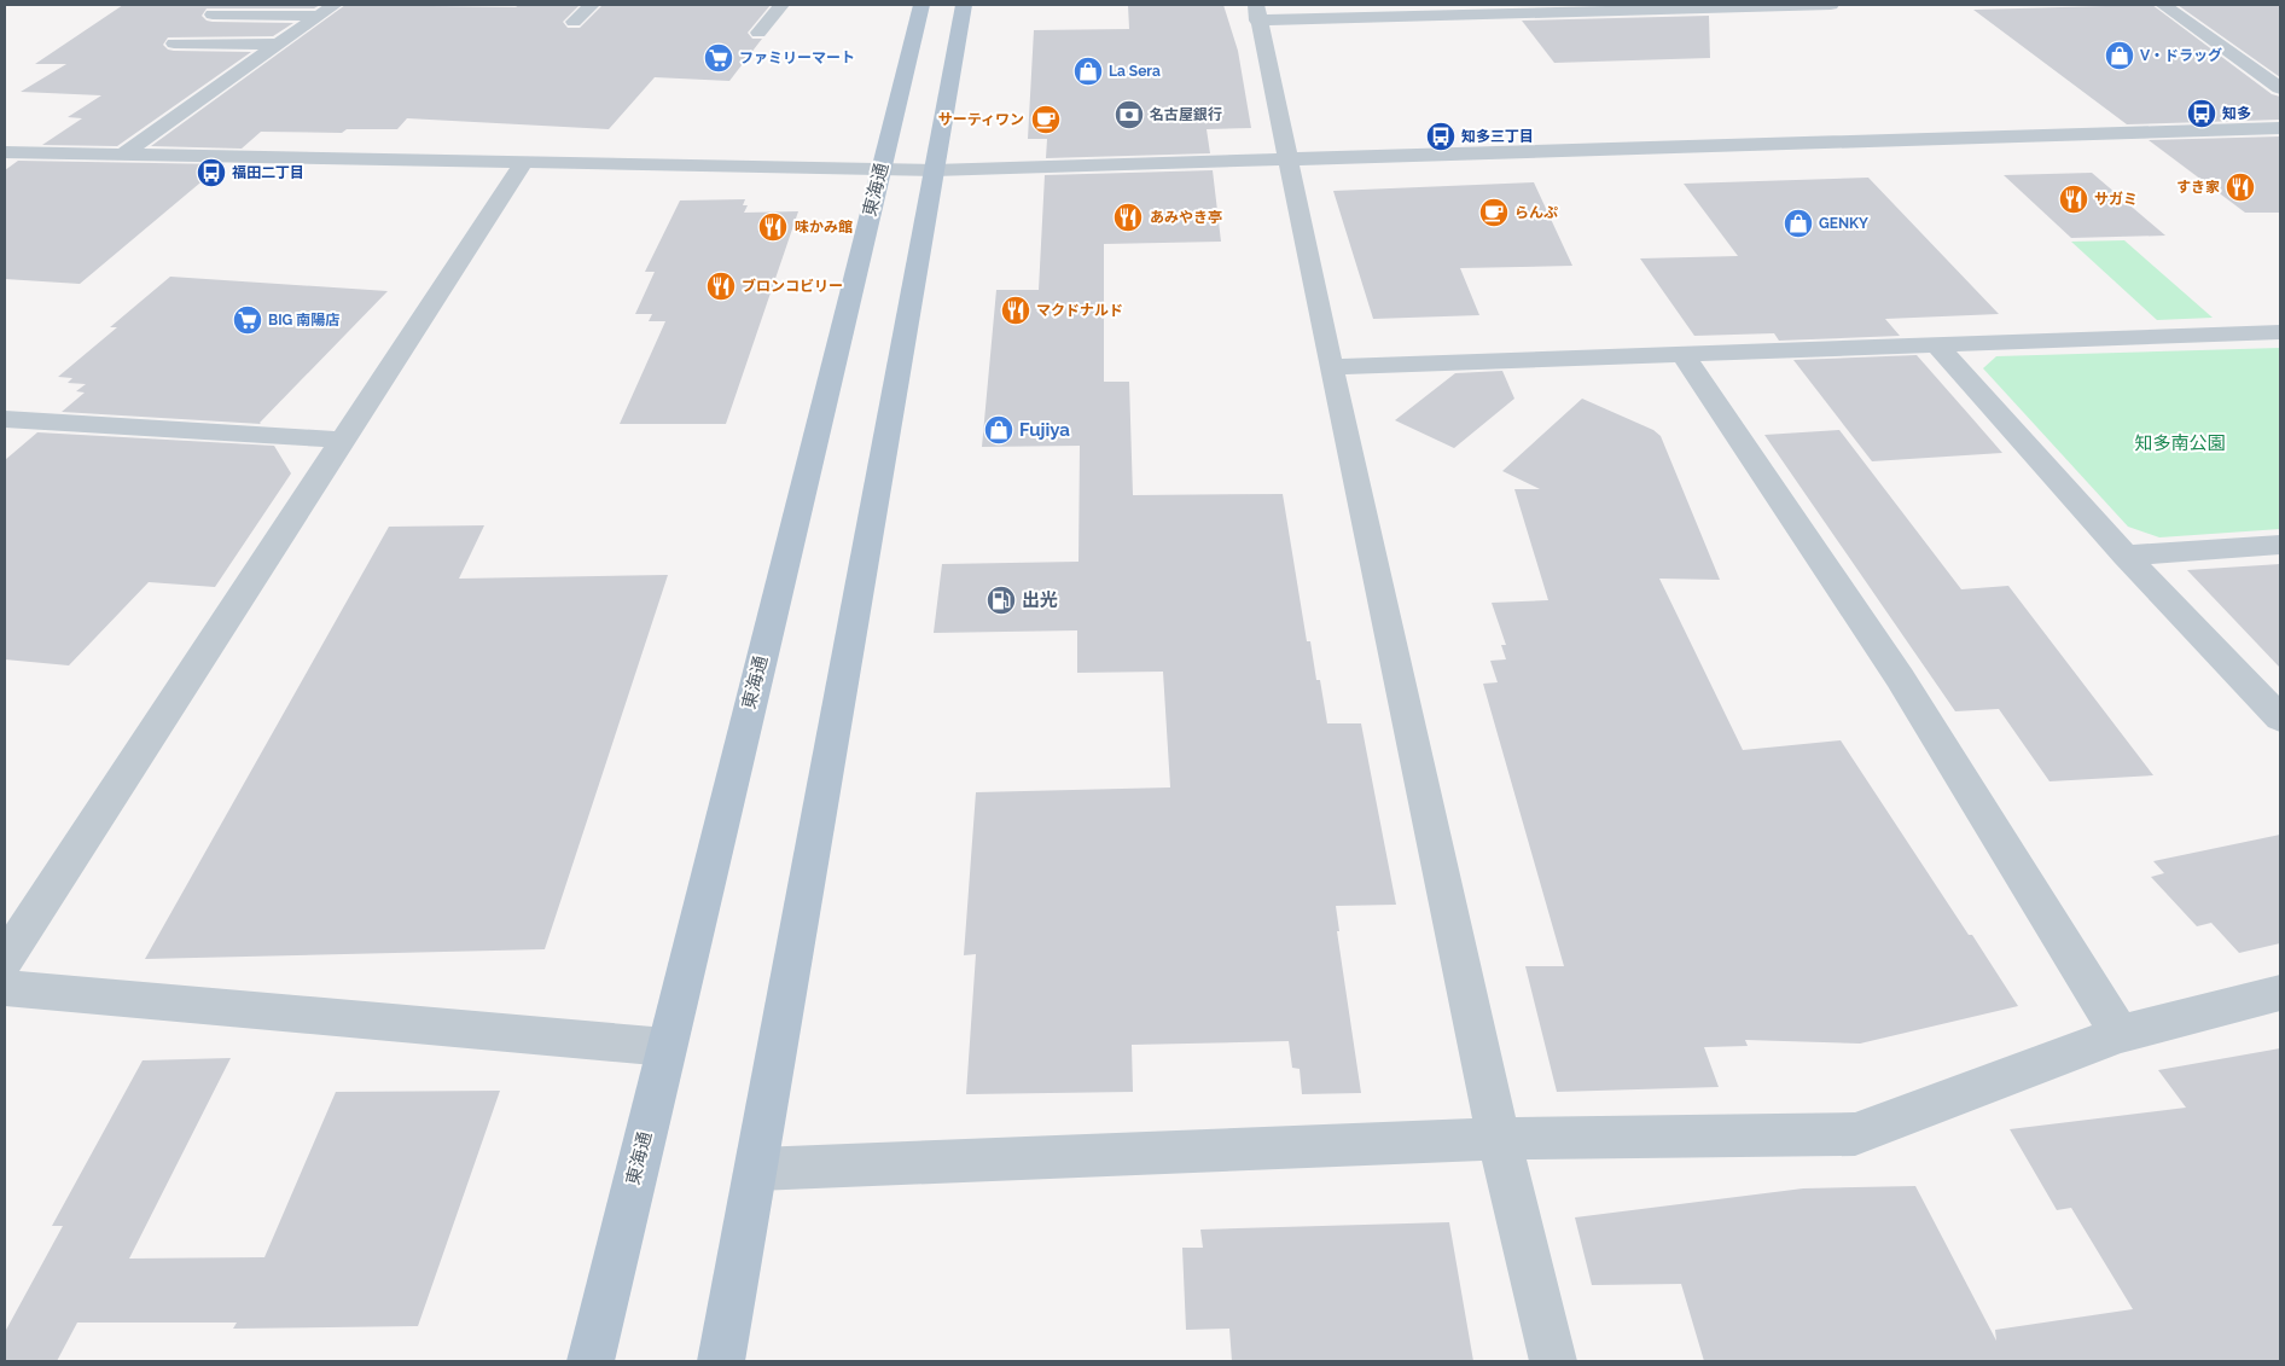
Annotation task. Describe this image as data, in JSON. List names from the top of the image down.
{
  "streets": {
    "main road": ["東海通"]
  },
  "parks": ["知多南公園"],
  "places": {
    "shop": [
      "V・ドラッグ",
      "La Sera",
      "GENKY",
      "Fujiya"
    ],
    "supermarket": ["ファミリーマート", "BIG 南陽店"],
    "bus stop": ["知多", "知多三丁目", "福田二丁目"],
    "bank": ["名古屋銀行"],
    "cafe": ["サーティワン", "らんぷ"],
    "restaurant": [
      "すき家",
      "サガミ",
      "あみやき亭",
      "味かみ館",
      "ブロンコビリー",
      "マクドナルド"
    ],
    "fuel station": ["出光"]
  }
}
